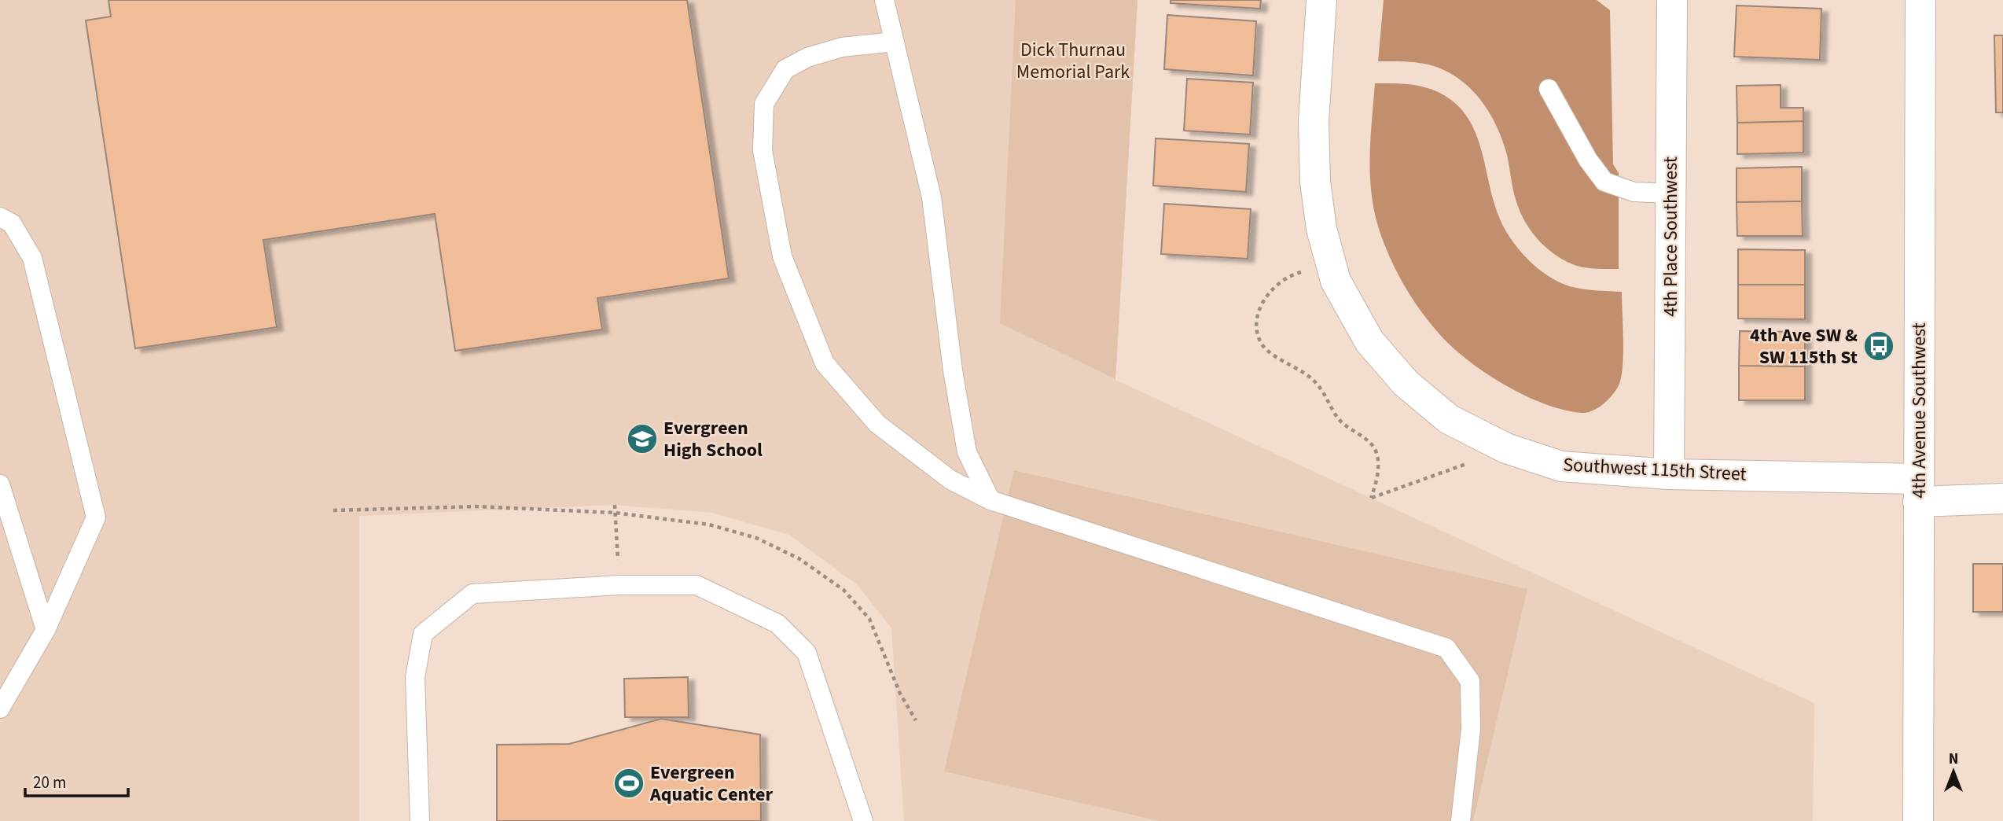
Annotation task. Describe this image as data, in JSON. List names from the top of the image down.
{
  "streets": {
    "street": ["4th Place Southwest", "4th Avenue Southwest", "Southwest 115th Street"]
  },
  "crossings": [
    ["4th Place Southwest", "Southwest 115th Street"],
    ["4th Avenue Southwest", "Southwest 115th Street"]
  ],
  "parks": ["Dick Thurnau Memorial Park"],
  "places": {
    "bus stop": ["4th Ave SW & SW 115th St"],
    "school or university": ["Evergreen High School"],
    "sports": ["Evergreen Aquatic Center"]
  },
  "scale_bar": "20 m",
  "north": "top"
}
